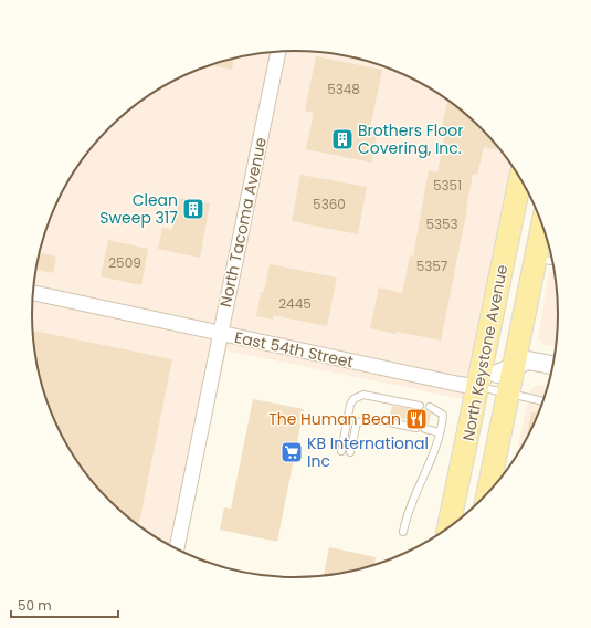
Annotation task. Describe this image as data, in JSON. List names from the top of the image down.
{
  "streets": {
    "main road": ["North Keystone Avenue"],
    "street": ["North Tacoma Avenue", "East 54th Street"]
  },
  "crossings": [
    ["North Tacoma Avenue", "East 54th Street"],
    ["East 54th Street", "North Keystone Avenue"]
  ],
  "places": {
    "building": ["Brothers Floor Covering, Inc.", "Clean Sweep 317"],
    "restaurant": ["The Human Bean"],
    "supermarket": ["KB International Inc"]
  },
  "house_numbers": [
    "5348",
    "5351",
    "5360",
    "5353",
    "2509",
    "5357",
    "2445"
  ],
  "scale_bar": "50 m"
}
